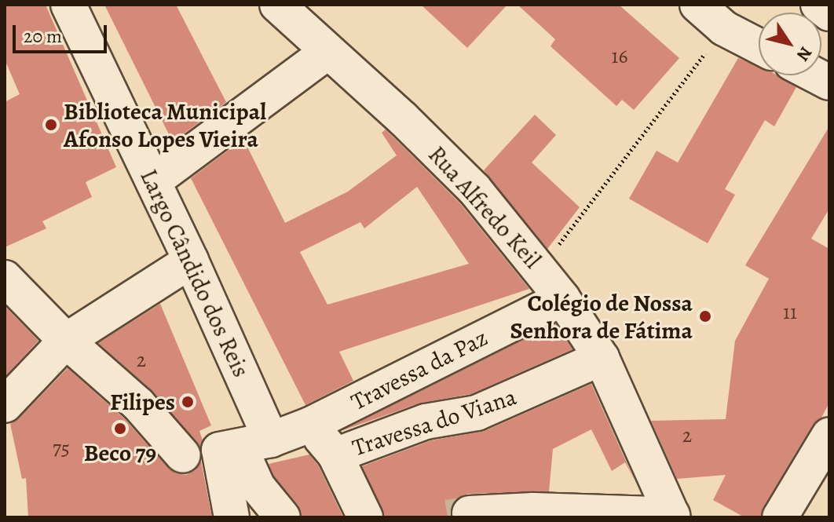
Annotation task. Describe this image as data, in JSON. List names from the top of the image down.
{
  "streets": {
    "street": [
      "Rua Alfredo Keil",
      "Largo Cândido dos Reis",
      "Travessa da Paz",
      "Travessa do Viana"
    ]
  },
  "crossings": [
    ["Rua Alfredo Keil", "Travessa da Paz"],
    ["Rua Alfredo Keil", "Travessa do Viana"]
  ],
  "places": [
    "Biblioteca Municipal Afonso Lopes Vieira",
    "Colégio de Nossa Senhora de Fátima",
    "Filipes",
    "Beco 79"
  ],
  "house_numbers": [
    "16",
    "11",
    "2",
    "2",
    "75"
  ],
  "scale_bar": "20 m",
  "north": "bottom right"
}
